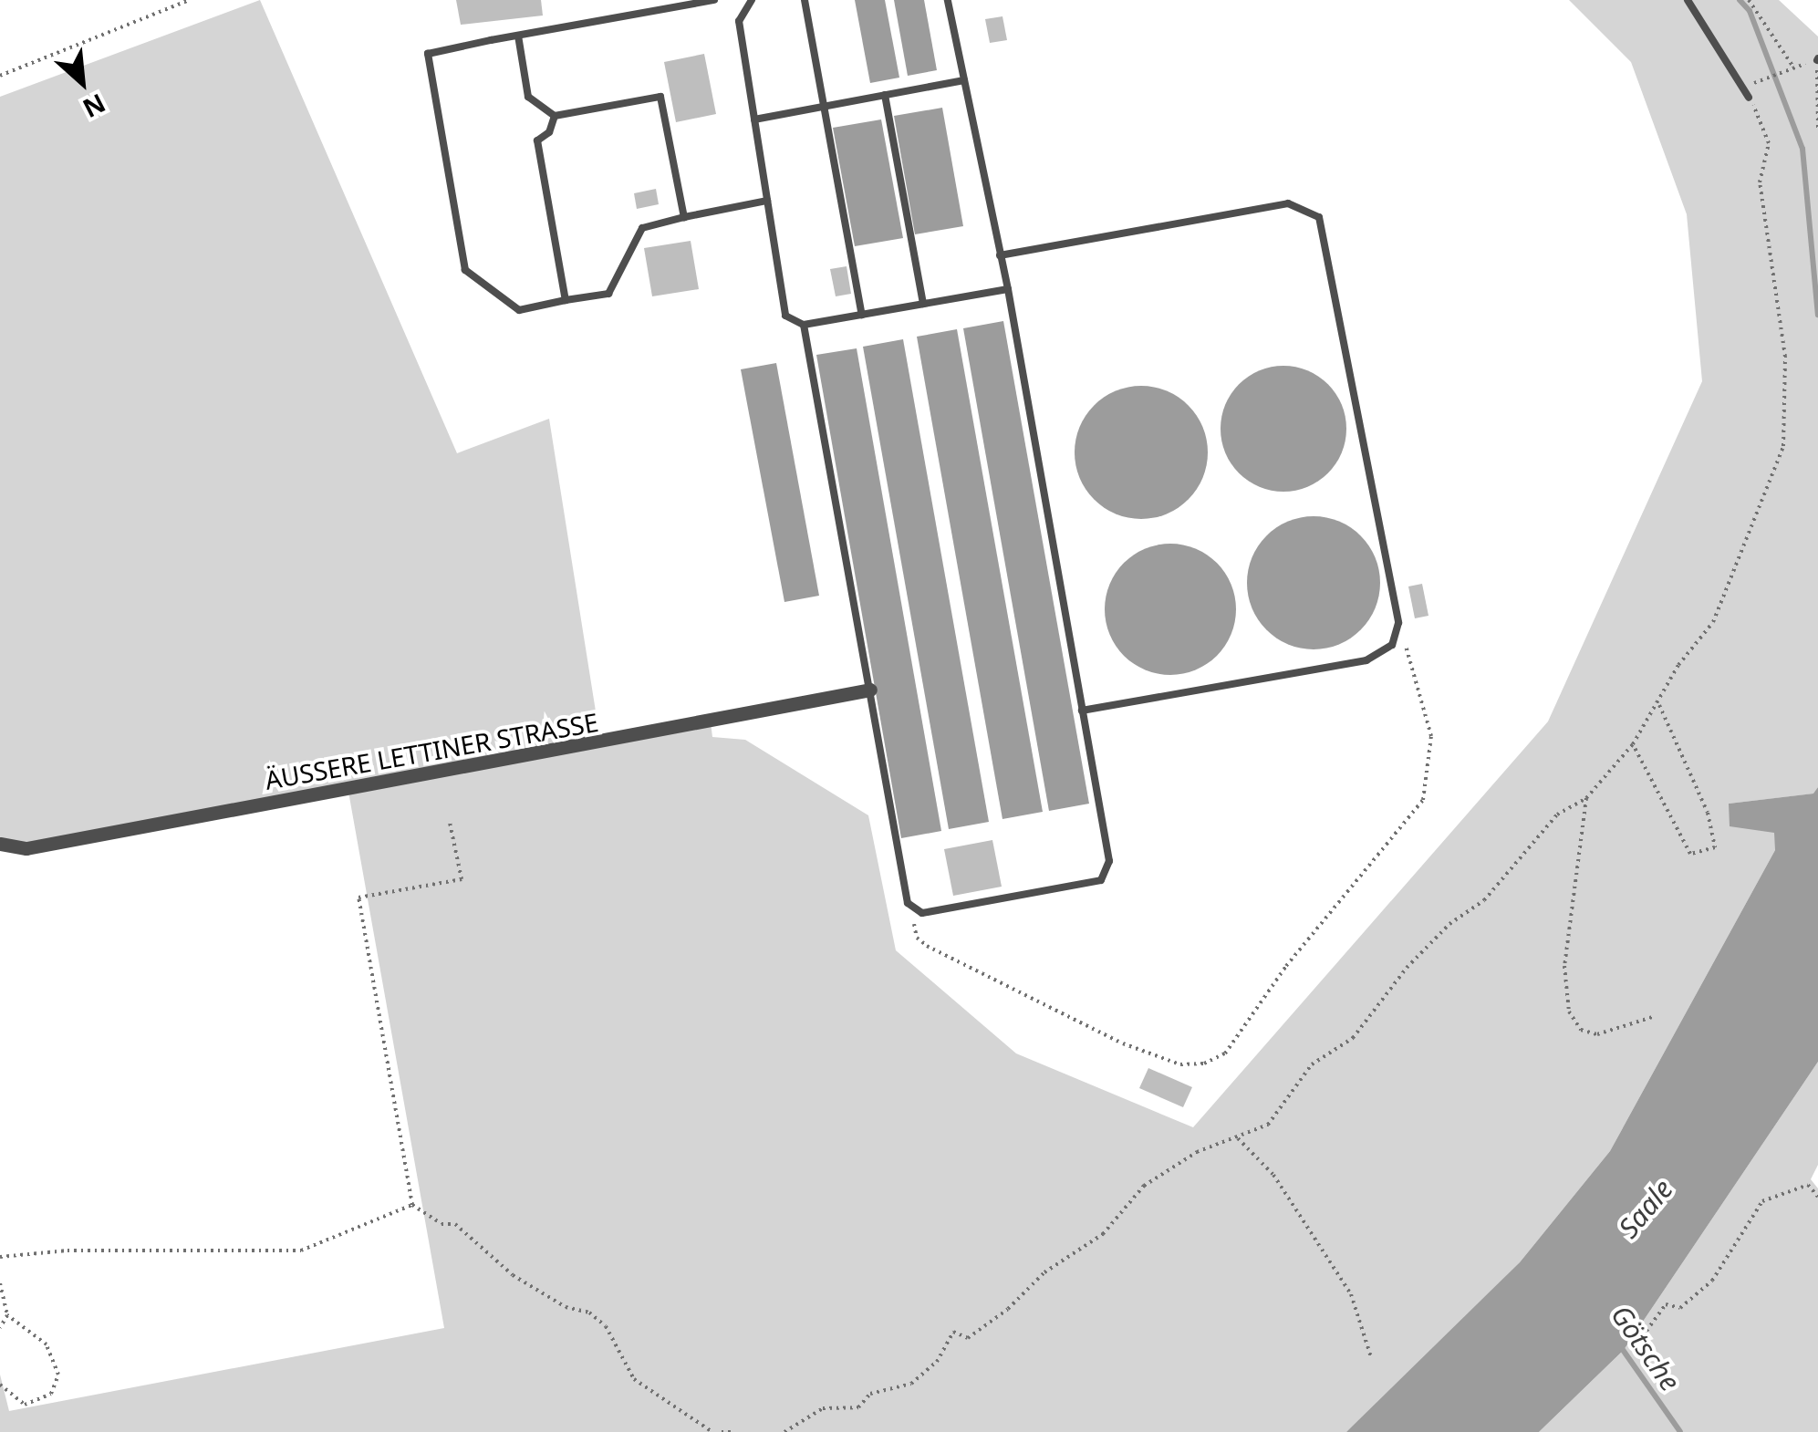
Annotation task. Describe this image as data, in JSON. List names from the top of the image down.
{
  "streets": {
    "street": ["ÄUSSERE LETTINER STRASSE"]
  },
  "water": ["Saale", "Götsche"],
  "north": "bottom right"
}
